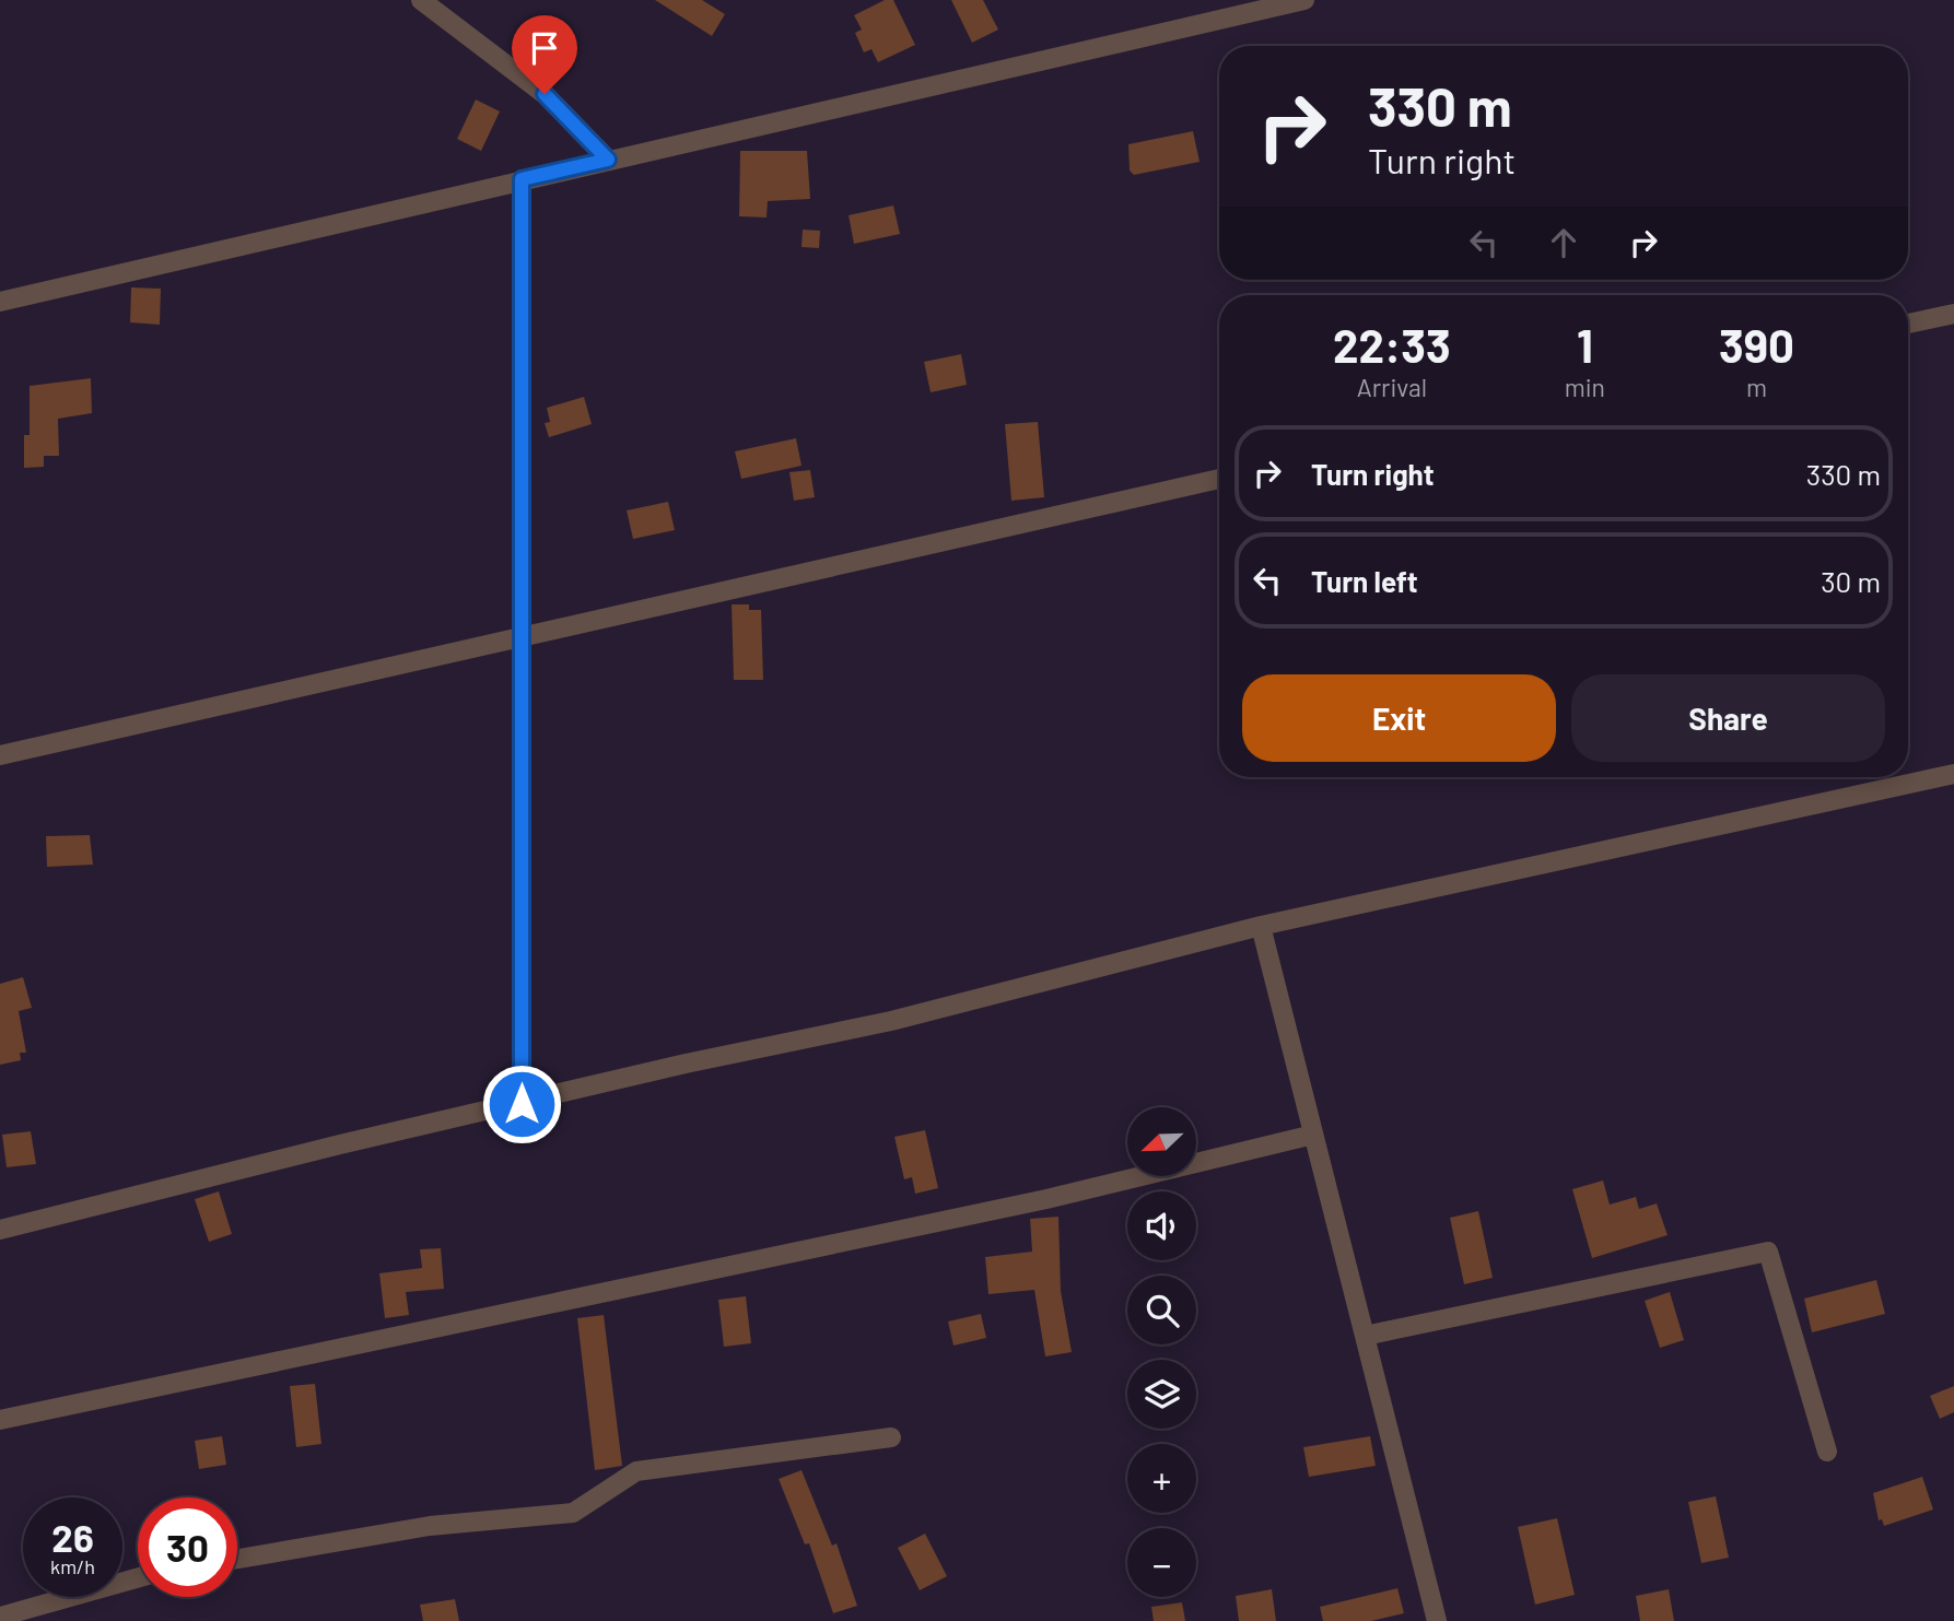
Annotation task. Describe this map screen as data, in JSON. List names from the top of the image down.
{
  "north": "bottom left",
  "page": {
    "turn": ["330 m", "Turn right"],
    "eta": [
      "22:33",
      "Arrival",
      "1",
      "min",
      "390",
      "m"
    ],
    "list": [
      {
        "name": "Turn right",
        "value": "330 m"
      },
      {
        "name": "Turn left",
        "value": "30 m"
      }
    ],
    "buttons": ["Exit", "Share"],
    "map_buttons": ["+", "−"],
    "speed": "26 km/h",
    "limit": "30"
  }
}
